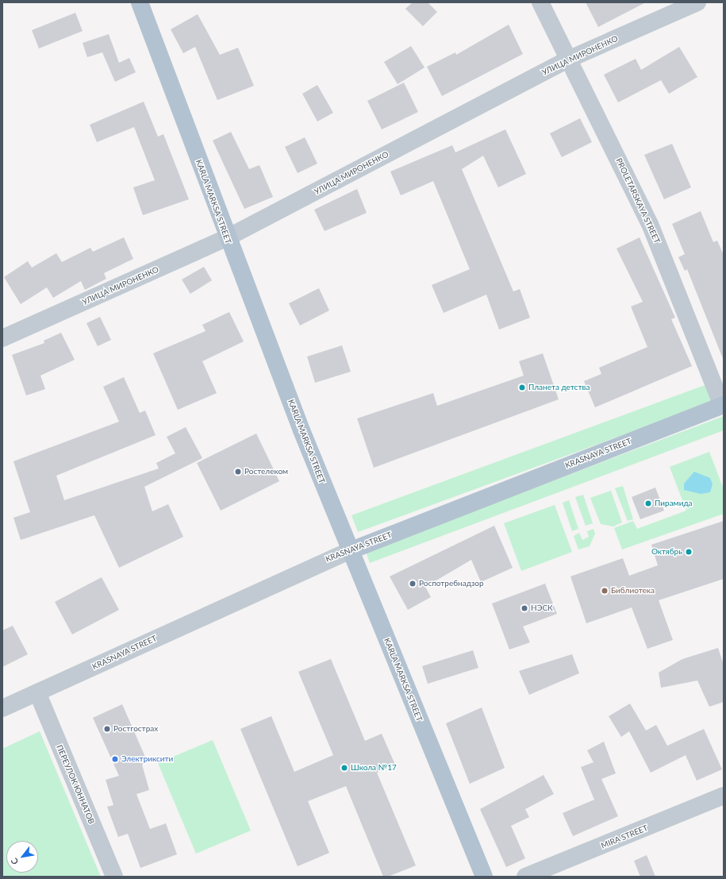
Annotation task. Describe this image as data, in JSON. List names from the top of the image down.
{
  "streets": {
    "main road": ["KARLA MARKSA STREET", "KRASNAYA STREET"],
    "street": [
      "УЛИЦА МИРОНЕНКО",
      "PROLETARSKAYA STREET",
      "ПЕРЕУЛОК ЮННАТОВ",
      "MIRA STREET"
    ]
  },
  "crossings": [
    ["УЛИЦА МИРОНЕНКО", "PROLETARSKAYA STREET"],
    ["УЛИЦА МИРОНЕНКО", "KARLA MARKSA STREET"],
    ["PROLETARSKAYA STREET", "KRASNAYA STREET"],
    ["KARLA MARKSA STREET", "KRASNAYA STREET"],
    ["KRASNAYA STREET", "ПЕРЕУЛОК ЮННАТОВ"]
  ],
  "places": [
    "Планета детства",
    "Ростелеком",
    "Пирамида",
    "Октябрь",
    "Роспотребнадзор",
    "Библиотека",
    "НЭСК",
    "Ростгострах",
    "Электриксити",
    "Школа №17"
  ],
  "north": "bottom left"
}
